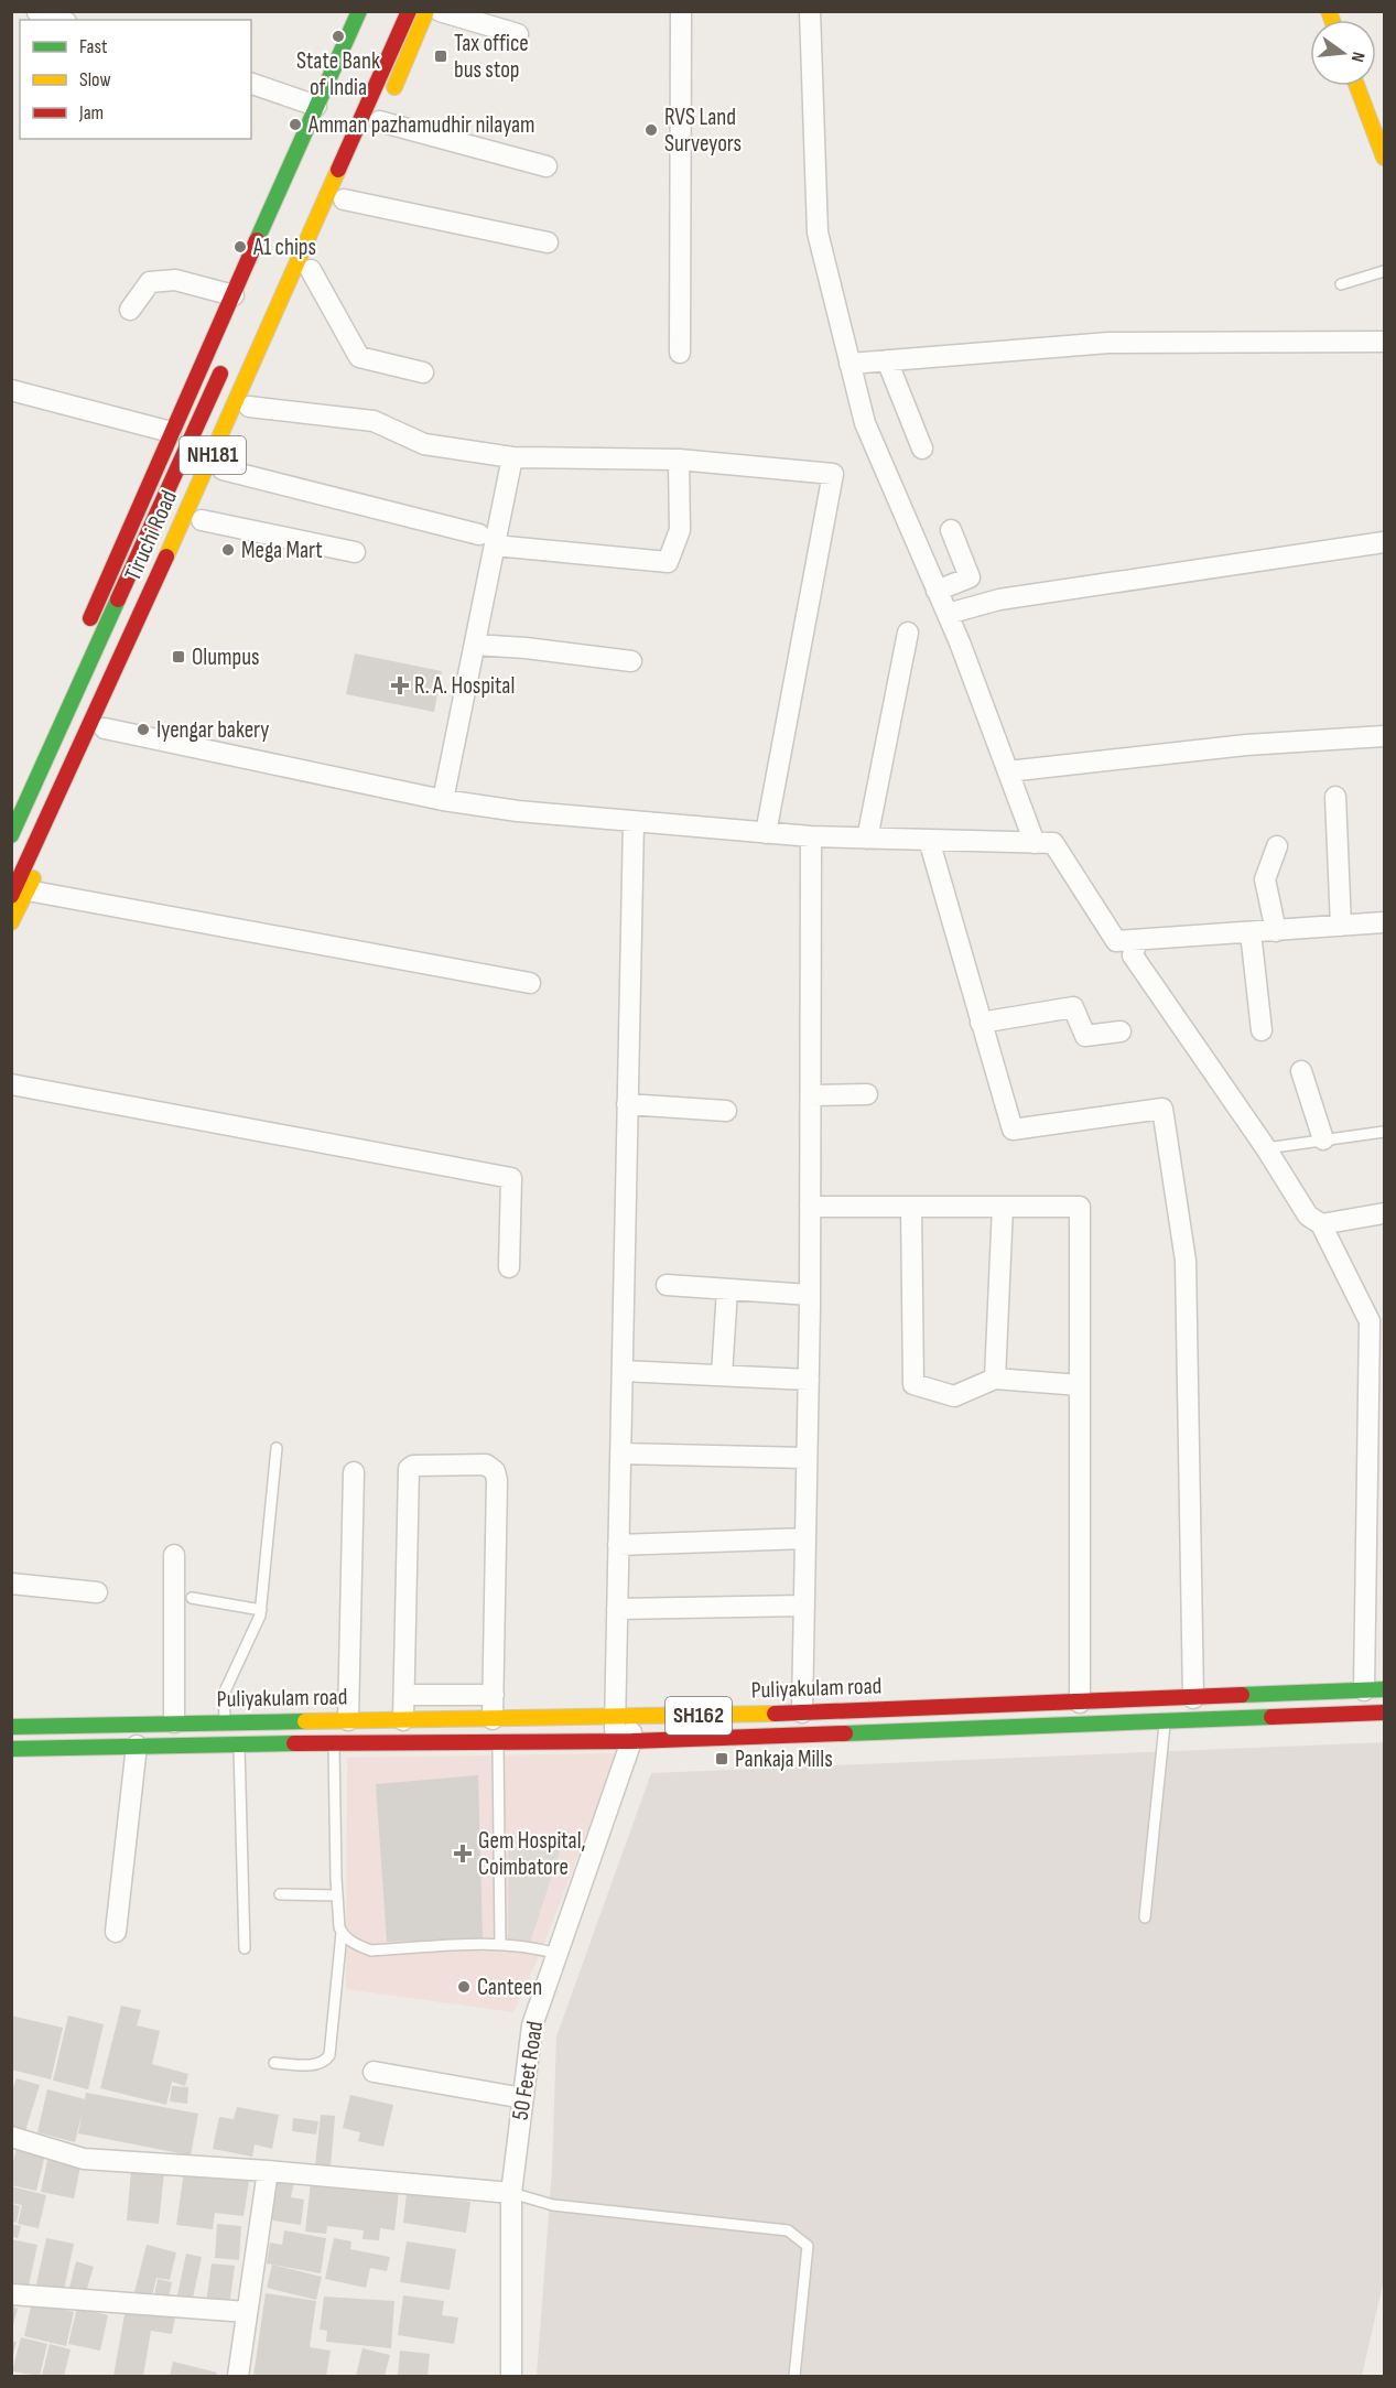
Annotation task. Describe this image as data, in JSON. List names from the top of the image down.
{
  "streets": {
    "main road": [
      "NH181",
      "Tiruchi Road",
      "Puliyakulam road",
      "SH162"
    ],
    "street": ["50 Feet Road"]
  },
  "crossings": [
    ["Puliyakulam road", "50 Feet Road"]
  ],
  "places": {
    "other": [
      "State Bank of India",
      "Amman pazhamudhir nilayam",
      "RVS Land Surveyors",
      "A1 chips",
      "Mega Mart",
      "Iyengar bakery",
      "Canteen"
    ],
    "transit": ["Tax office bus stop", "Olumpus", "Pankaja Mills"],
    "health": ["R. A. Hospital", "Gem Hospital, Coimbatore"]
  },
  "legend": ["Fast", "Slow", "Jam"],
  "north": "right"
}
